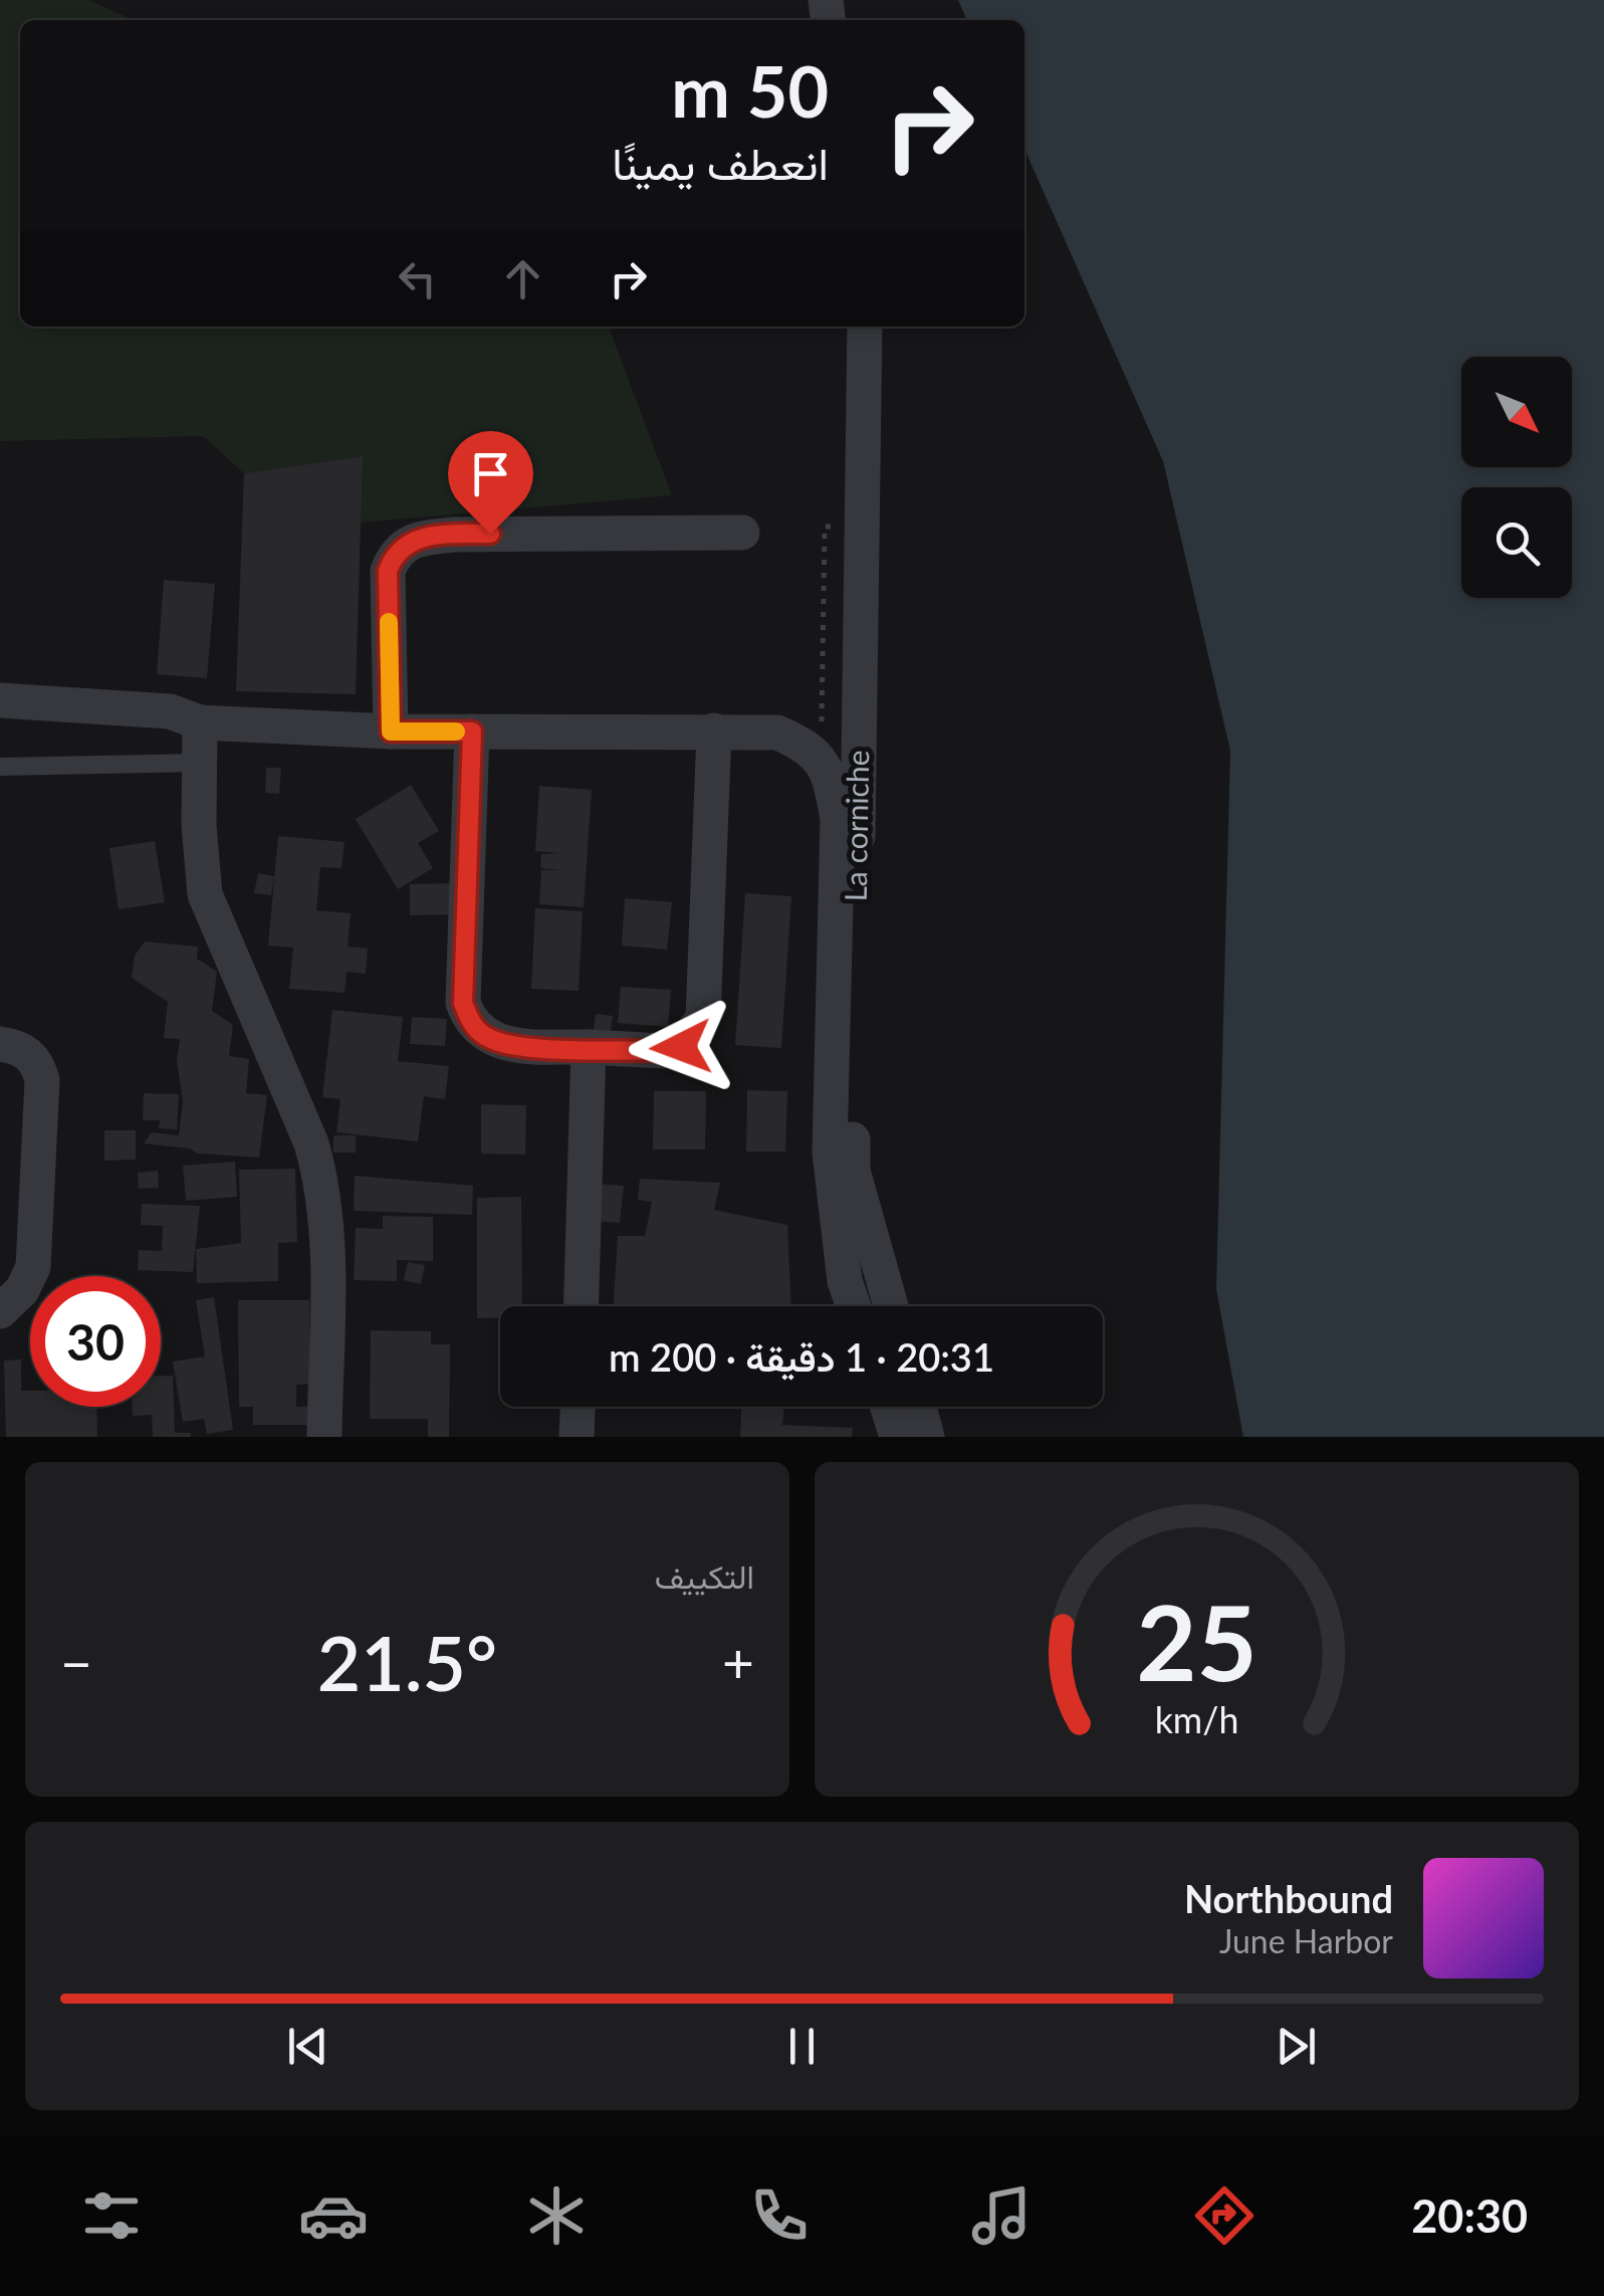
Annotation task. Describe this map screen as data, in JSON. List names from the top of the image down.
{
  "streets": {
    "street": ["La corniche"]
  },
  "north": "bottom right",
  "page": {
    "turn": ["50 m", "انعطف يمينًا"],
    "limit": "30",
    "trip": "20:31 · 1 دقيقة · 200 m",
    "tile": "التكييف",
    "heat": ["−", "21.5°", "+"],
    "song": ["Northbound", "June Harbor"],
    "tabs": "20:30",
    "gauge": ["25", "km/h"]
  }
}
